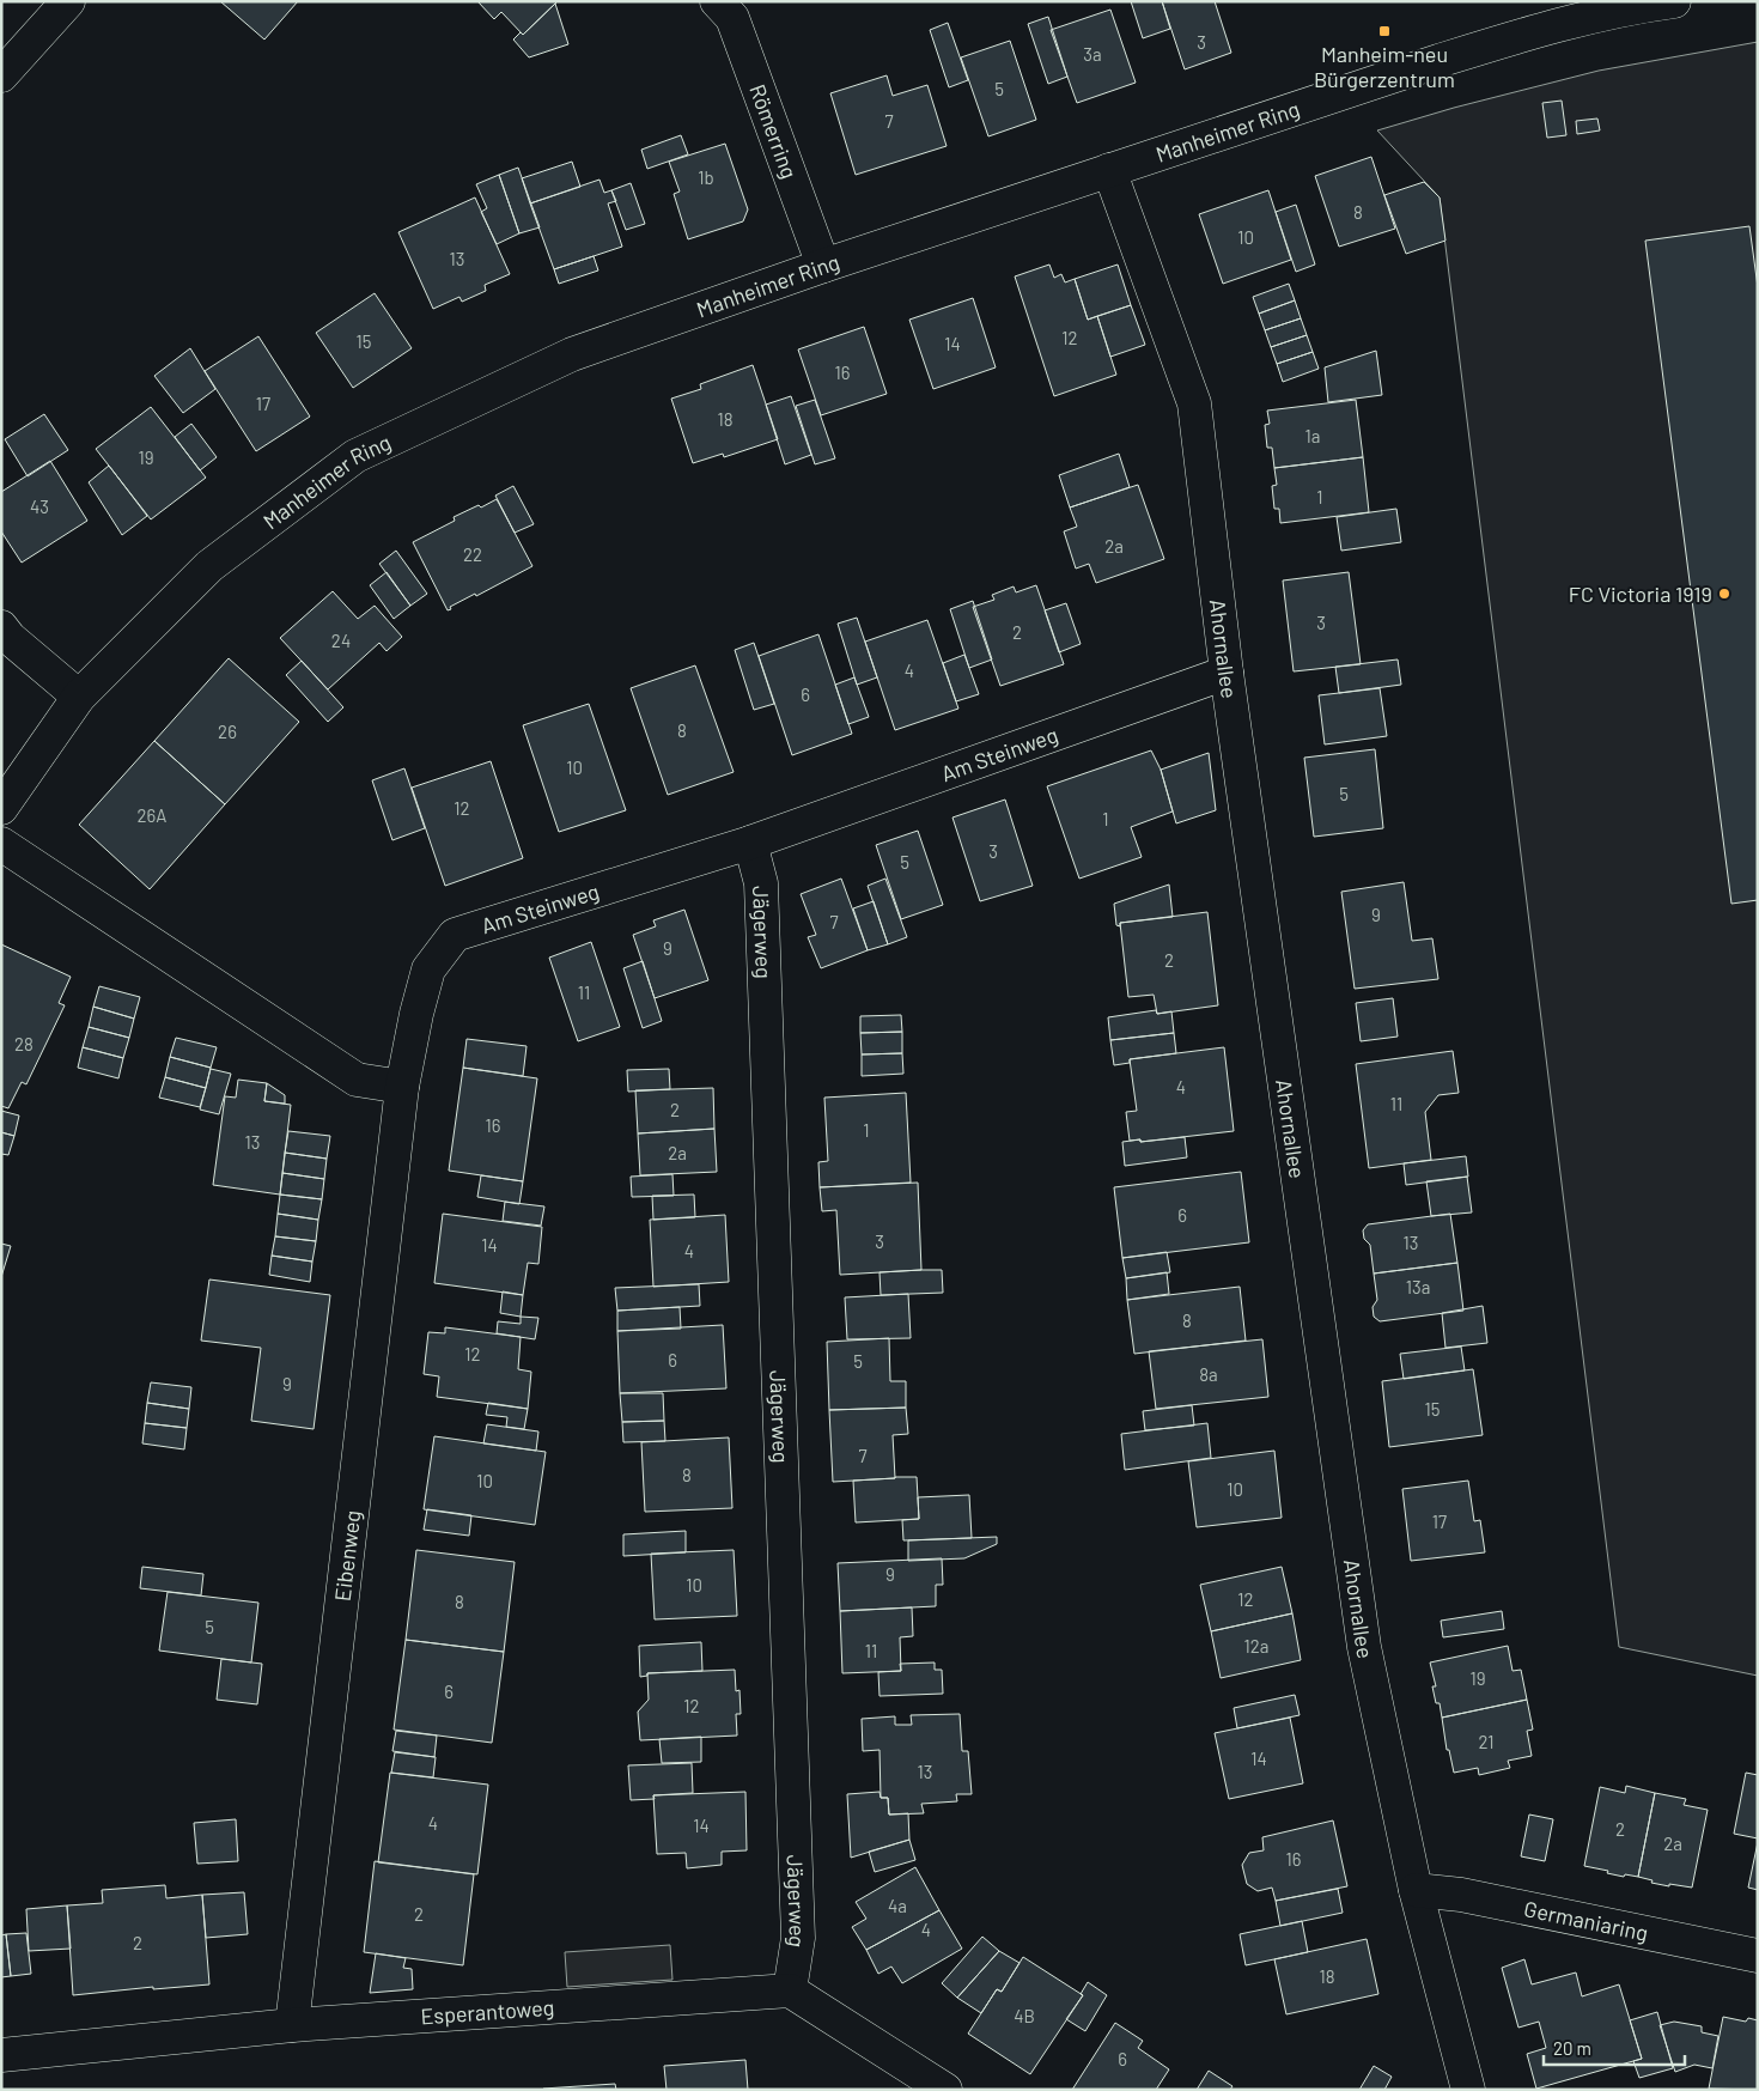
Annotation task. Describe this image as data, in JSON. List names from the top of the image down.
{
  "streets": {
    "street": [
      "Römerring",
      "Manheimer Ring",
      "Ahornallee",
      "Am Steinweg",
      "Jägerweg",
      "Eibenweg",
      "Germaniaring",
      "Esperantoweg"
    ]
  },
  "crossings": [
    ["Römerring", "Manheimer Ring"],
    ["Manheimer Ring", "Ahornallee"],
    ["Ahornallee", "Am Steinweg"],
    ["Ahornallee", "Germaniaring"],
    ["Am Steinweg", "Jägerweg"],
    ["Am Steinweg", "Eibenweg"],
    ["Jägerweg", "Esperantoweg"],
    ["Eibenweg", "Esperantoweg"]
  ],
  "places": {
    "transit": ["Manheim-neu Bürgerzentrum"],
    "other": ["FC Victoria 1919"]
  },
  "house_numbers": [
    "3",
    "3a",
    "5",
    "7",
    "1b",
    "8",
    "10",
    "13",
    "12",
    "15",
    "14",
    "16",
    "17",
    "18",
    "1a",
    "19",
    "1",
    "43",
    "2a",
    "22",
    "3",
    "2",
    "24",
    "4",
    "6",
    "8",
    "26",
    "10",
    "5",
    "12",
    "26A",
    "1",
    "3",
    "5",
    "9",
    "7",
    "9",
    "2",
    "11",
    "28",
    "4",
    "11",
    "2",
    "16",
    "1",
    "13",
    "2a",
    "6",
    "3",
    "13",
    "14",
    "4",
    "13a",
    "8",
    "12",
    "6",
    "5",
    "8a",
    "9",
    "15",
    "7",
    "8",
    "10",
    "10",
    "17",
    "9",
    "10",
    "12",
    "8",
    "5",
    "12a",
    "11",
    "19",
    "6",
    "12",
    "21",
    "14",
    "13",
    "4",
    "14",
    "2",
    "2a",
    "16",
    "4a",
    "2",
    "4",
    "2",
    "18",
    "4B",
    "6"
  ],
  "scale_bar": "20 m"
}
